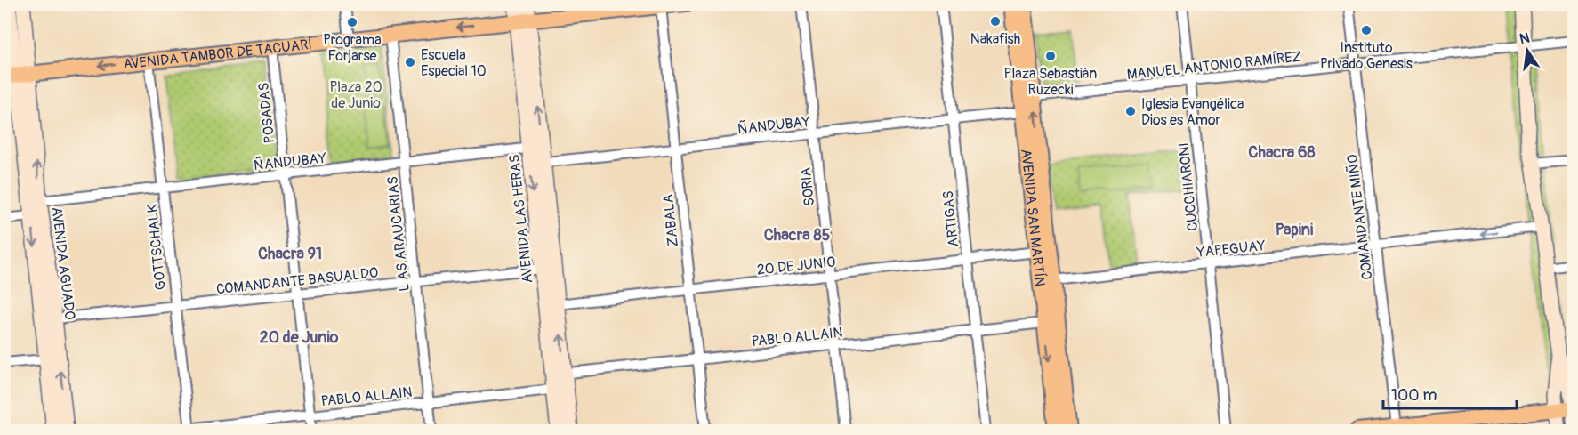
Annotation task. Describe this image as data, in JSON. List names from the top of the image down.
{
  "streets": {
    "main road": [
      "AVENIDA TAMBOR DE TACUARÍ",
      "AVENIDA SAN MARTÍN",
      "AVENIDA LAS HERAS",
      "AVENIDA AGUADO"
    ],
    "street": [
      "MANUEL ANTONIO RAMÍREZ",
      "POSADAS",
      "ÑANDUBAY",
      "SORIA",
      "CUCCHIARONI",
      "COMANDANTE MIÑO",
      "ARTIGAS",
      "ZABALA",
      "L AS ARAUCARIAS",
      "GOTTSCHALK",
      "YAPEGUAY",
      "20 DE JUNIO",
      "COMANDANTE BASUALDO",
      "PABLO ALLAIN"
    ]
  },
  "crossings": [
    ["AVENIDA TAMBOR DE TACUARÍ", "POSADAS"],
    ["AVENIDA TAMBOR DE TACUARÍ", "AVENIDA LAS HERAS"],
    ["AVENIDA TAMBOR DE TACUARÍ", "ZABALA"],
    ["AVENIDA TAMBOR DE TACUARÍ", "L AS ARAUCARIAS"],
    ["AVENIDA TAMBOR DE TACUARÍ", "GOTTSCHALK"],
    ["AVENIDA TAMBOR DE TACUARÍ", "AVENIDA AGUADO"],
    ["MANUEL ANTONIO RAMÍREZ", "CUCCHIARONI"],
    ["MANUEL ANTONIO RAMÍREZ", "COMANDANTE MIÑO"],
    ["MANUEL ANTONIO RAMÍREZ", "AVENIDA SAN MARTÍN"],
    ["POSADAS", "ÑANDUBAY"],
    ["POSADAS", "COMANDANTE BASUALDO"],
    ["POSADAS", "PABLO ALLAIN"],
    ["ÑANDUBAY", "SORIA"],
    ["ÑANDUBAY", "AVENIDA SAN MARTÍN"],
    ["ÑANDUBAY", "AVENIDA LAS HERAS"],
    ["ÑANDUBAY", "ARTIGAS"],
    ["ÑANDUBAY", "ZABALA"],
    ["ÑANDUBAY", "L AS ARAUCARIAS"],
    ["ÑANDUBAY", "GOTTSCHALK"],
    ["ÑANDUBAY", "AVENIDA AGUADO"],
    ["SORIA", "20 DE JUNIO"],
    ["SORIA", "PABLO ALLAIN"],
    ["CUCCHIARONI", "YAPEGUAY"],
    ["COMANDANTE MIÑO", "YAPEGUAY"],
    ["AVENIDA SAN MARTÍN", "YAPEGUAY"],
    ["AVENIDA SAN MARTÍN", "20 DE JUNIO"],
    ["AVENIDA SAN MARTÍN", "PABLO ALLAIN"],
    ["AVENIDA LAS HERAS", "20 DE JUNIO"],
    ["AVENIDA LAS HERAS", "COMANDANTE BASUALDO"],
    ["AVENIDA LAS HERAS", "PABLO ALLAIN"],
    ["ARTIGAS", "20 DE JUNIO"],
    ["ARTIGAS", "PABLO ALLAIN"],
    ["ZABALA", "20 DE JUNIO"],
    ["ZABALA", "PABLO ALLAIN"],
    ["L AS ARAUCARIAS", "COMANDANTE BASUALDO"],
    ["L AS ARAUCARIAS", "PABLO ALLAIN"],
    ["GOTTSCHALK", "COMANDANTE BASUALDO"],
    ["GOTTSCHALK", "PABLO ALLAIN"],
    ["AVENIDA AGUADO", "COMANDANTE BASUALDO"]
  ],
  "one_way": ["AVENIDA TAMBOR DE TACUARÍ"],
  "districts": [
    "Chacra 68",
    "Papini",
    "Chacra 85",
    "Chacra 91",
    "20 de Junio"
  ],
  "parks": ["Plaza 20 de Junio"],
  "places": [
    "Nakafish",
    "Programa Forjarse",
    "Instituto Privado Genesis",
    "Plaza Sebastián Ruzecki",
    "Escuela Especial 10",
    "Iglesia Evangélica Dios es Amor"
  ],
  "scale_bar": "100 m",
  "north": "top"
}
